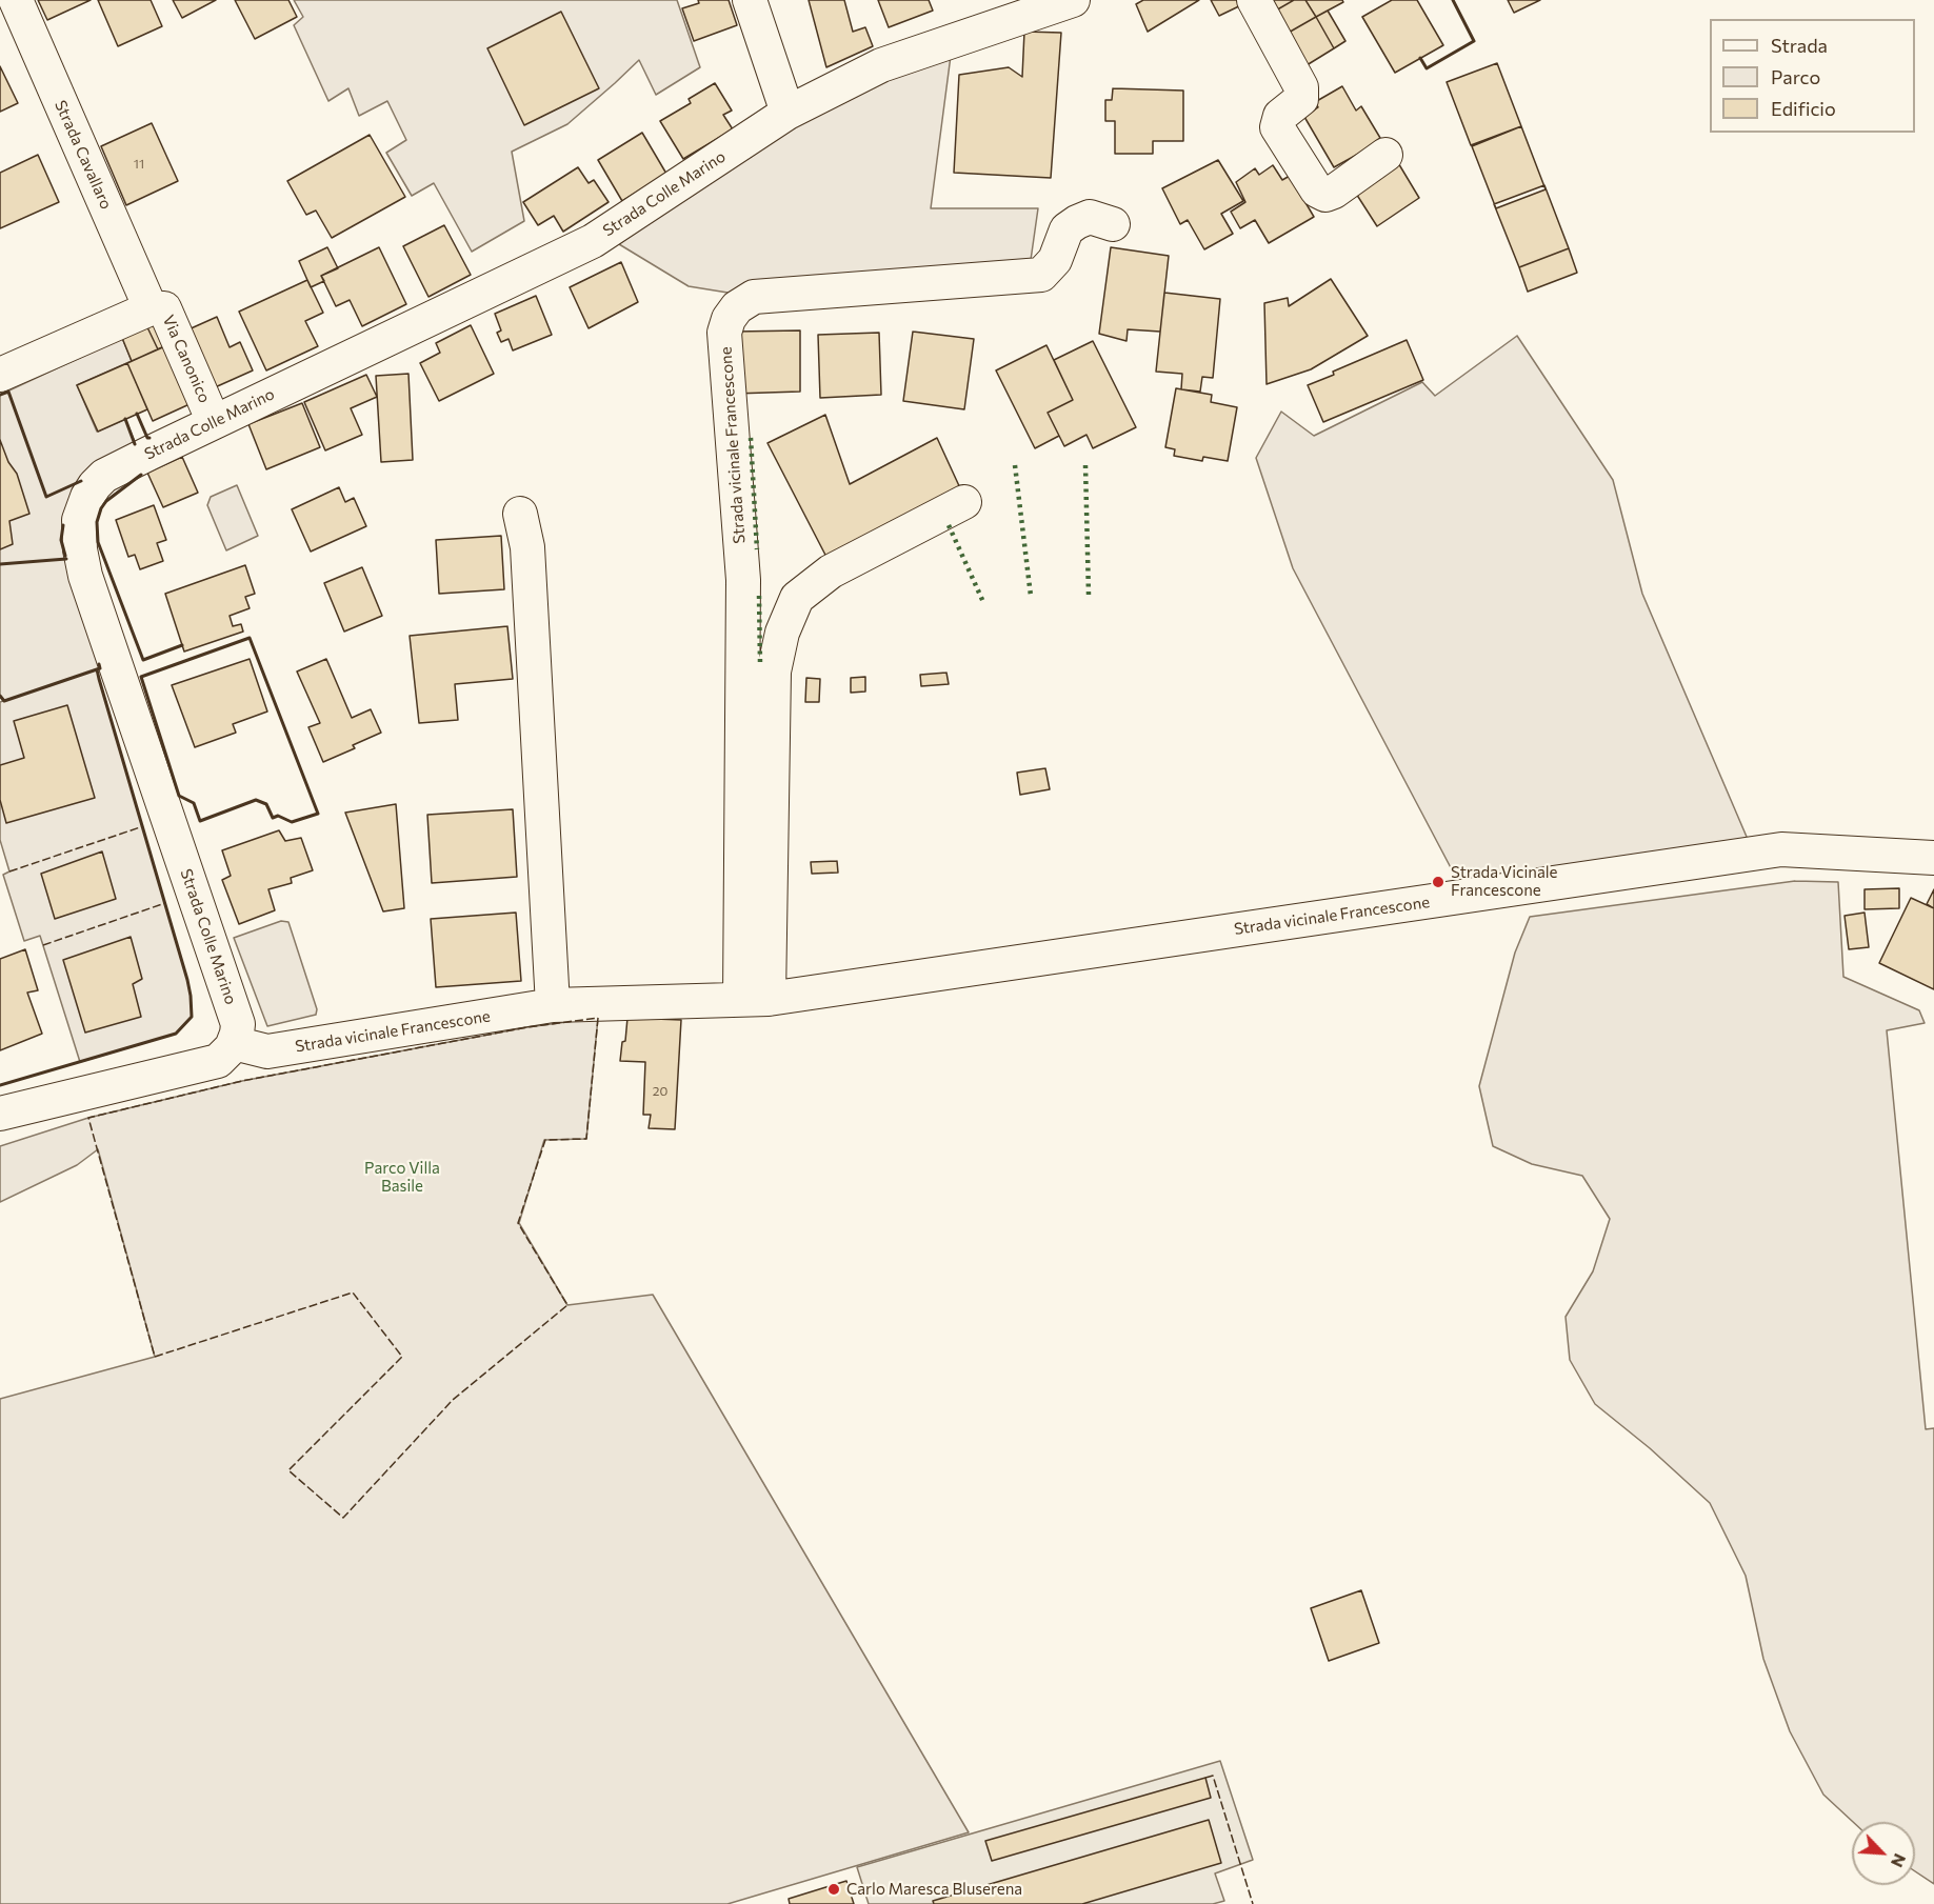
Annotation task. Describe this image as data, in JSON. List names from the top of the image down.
{
  "streets": {
    "street": [
      "Strada Cavallaro",
      "Strada Colle Marino",
      "Via Canonico",
      "Strada vicinale Francescone"
    ]
  },
  "crossings": [
    ["Strada Cavallaro", "Via Canonico"],
    ["Strada Colle Marino", "Via Canonico"],
    ["Strada Colle Marino", "Strada vicinale Francescone"]
  ],
  "parks": ["Parco Villa Basile"],
  "places": ["Strada Vicinale Francescone", "Carlo Maresca Bluserena"],
  "house_numbers": ["11", "20"],
  "legend": ["Strada", "Parco", "Edificio"],
  "north": "bottom right"
}
